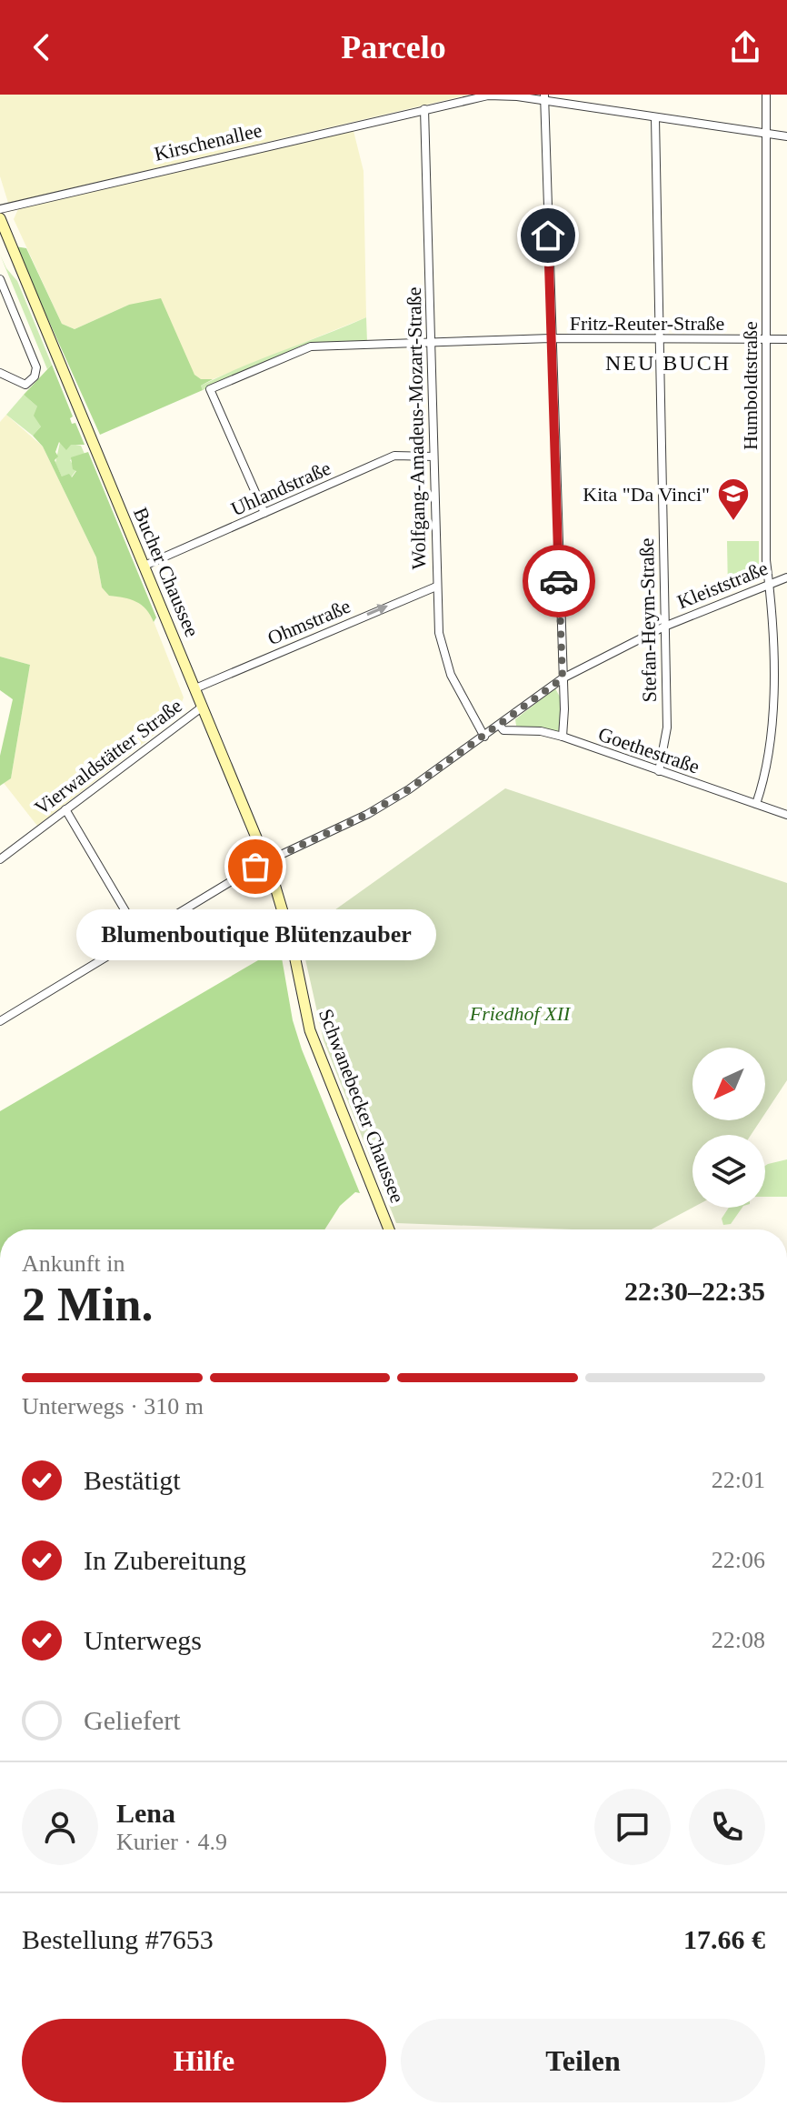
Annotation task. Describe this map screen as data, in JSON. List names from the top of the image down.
{
  "streets": {
    "main road": ["Bucher Chaussee", "Schwanebecker Chaussee"],
    "street": [
      "Kirschenallee",
      "Fritz-Reuter-Straße",
      "Humboldtstraße",
      "Wolfgang-Amadeus-Mozart-Straße",
      "Uhlandstraße",
      "Kleiststraße",
      "Stefan-Heym-Straße",
      "Ohmstraße",
      "Goethestraße",
      "Vierwaldstätter Straße"
    ]
  },
  "crossings": [
    ["Kirschenallee", "Humboldtstraße"],
    ["Kirschenallee", "Wolfgang-Amadeus-Mozart-Straße"],
    ["Kirschenallee", "Stefan-Heym-Straße"],
    ["Fritz-Reuter-Straße", "Humboldtstraße"],
    ["Fritz-Reuter-Straße", "Wolfgang-Amadeus-Mozart-Straße"],
    ["Fritz-Reuter-Straße", "Uhlandstraße"],
    ["Fritz-Reuter-Straße", "Stefan-Heym-Straße"],
    ["Humboldtstraße", "Kleiststraße"],
    ["Humboldtstraße", "Goethestraße"],
    ["Wolfgang-Amadeus-Mozart-Straße", "Uhlandstraße"],
    ["Wolfgang-Amadeus-Mozart-Straße", "Kleiststraße"],
    ["Wolfgang-Amadeus-Mozart-Straße", "Ohmstraße"],
    ["Uhlandstraße", "Bucher Chaussee"],
    ["Bucher Chaussee", "Kleiststraße"],
    ["Bucher Chaussee", "Ohmstraße"],
    ["Bucher Chaussee", "Vierwaldstätter Straße"],
    ["Bucher Chaussee", "Schwanebecker Chaussee"],
    ["Kleiststraße", "Stefan-Heym-Straße"],
    ["Kleiststraße", "Goethestraße"],
    ["Stefan-Heym-Straße", "Goethestraße"]
  ],
  "one_way": ["Ohmstraße"],
  "districts": ["NEU BUCH"],
  "parks": ["Friedhof XII"],
  "places": {
    "school or university": ["Kita \"Da Vinci\""],
    "other": ["Blumenboutique Blütenzauber"]
  },
  "north": "bottom left",
  "page": {
    "header": "Parcelo",
    "bubble": "Blumenboutique Blütenzauber",
    "heading": ["2 Min.", "Ankunft in", "22:30–22:35"],
    "panel": [
      "Lena",
      "Kurier · 4.9",
      "Bestellung #7653",
      "17.66 €"
    ],
    "bar": "Unterwegs · 310 m",
    "list": [
      ["Bestätigt", "22:01"],
      ["In Zubereitung", "22:06"],
      ["Unterwegs", "22:08"],
      "Geliefert"
    ],
    "buttons": ["Hilfe", "Teilen"]
  }
}
